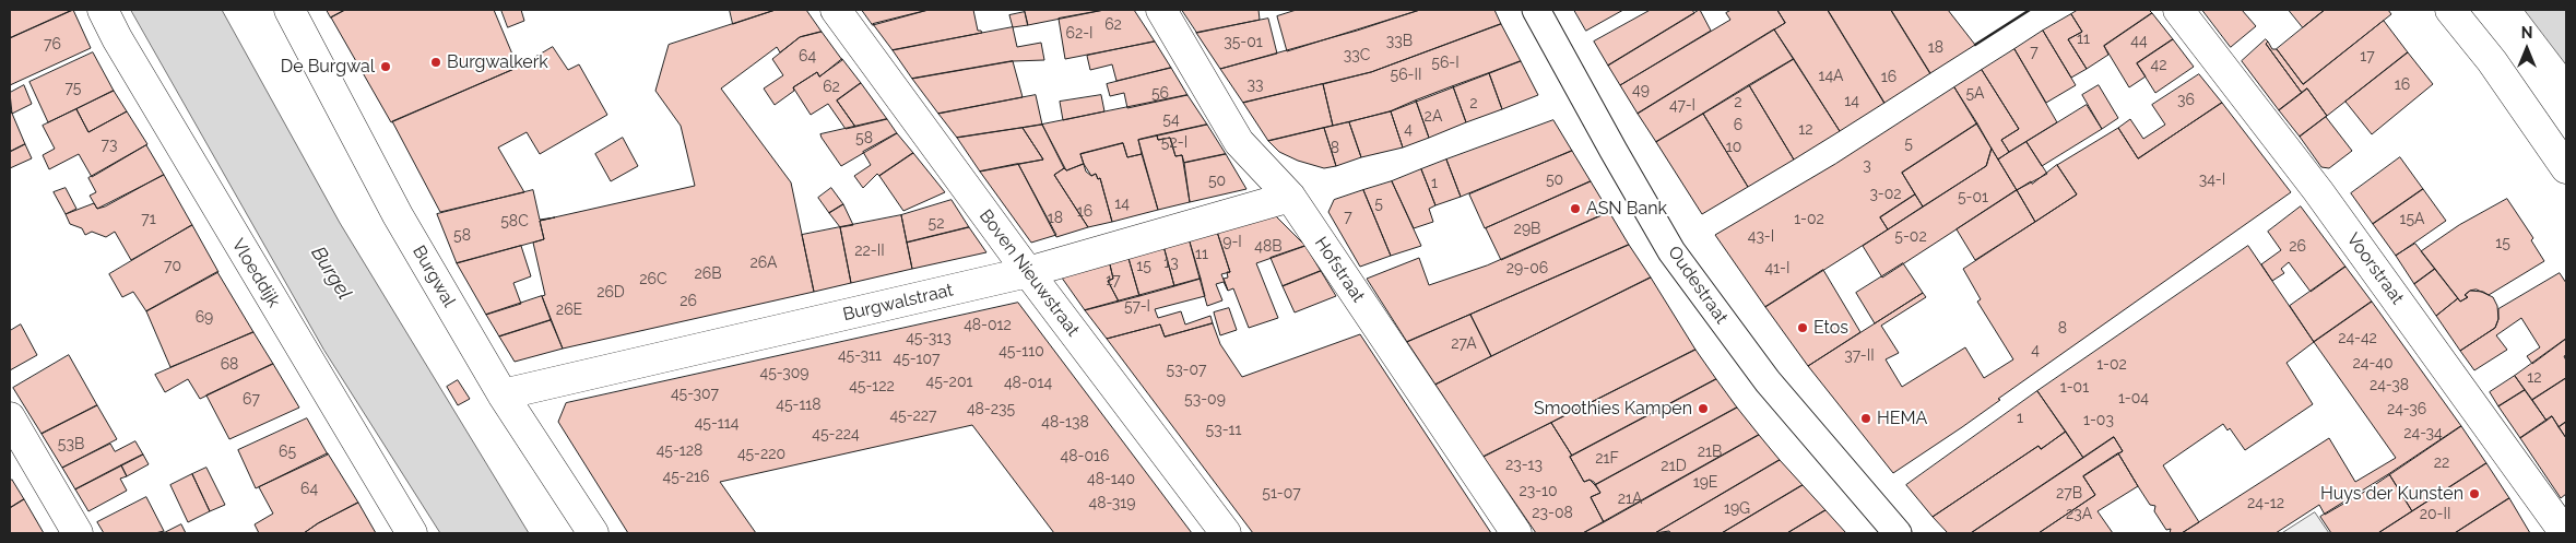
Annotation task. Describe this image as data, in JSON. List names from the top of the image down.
{
  "streets": {
    "street": [
      "Voorstraat",
      "Hofstraat",
      "Vloeddijk",
      "Boven Nieuwstraat",
      "Burgwal",
      "Oudestraat",
      "Burgwalstraat"
    ]
  },
  "crossings": [
    ["Hofstraat", "Burgwalstraat"],
    ["Boven Nieuwstraat", "Burgwalstraat"],
    ["Burgwal", "Burgwalstraat"]
  ],
  "water": ["Burgel"],
  "places": [
    "Burgwalkerk",
    "De Burgwal",
    "ASN Bank",
    "Etos",
    "Smoothies Kampen",
    "HEMA",
    "Huys der Kunsten"
  ],
  "house_numbers": [
    "62",
    "62-I",
    "11",
    "33B",
    "44",
    "35-01",
    "76",
    "18",
    "7",
    "33C",
    "64",
    "17",
    "56-I",
    "42",
    "56-II",
    "14A",
    "16",
    "33",
    "16",
    "62",
    "75",
    "49",
    "56",
    "5A",
    "36",
    "14",
    "2",
    "2",
    "47-I",
    "2A",
    "54",
    "6",
    "4",
    "12",
    "58",
    "52-I",
    "5",
    "73",
    "10",
    "8",
    "3",
    "50",
    "34-I",
    "50",
    "1",
    "3-02",
    "5-01",
    "14",
    "5",
    "16",
    "7",
    "18",
    "71",
    "1-02",
    "15A",
    "58C",
    "52",
    "29B",
    "58",
    "43-I",
    "5-02",
    "9-I",
    "15",
    "48B",
    "26",
    "22-II",
    "11",
    "26A",
    "13",
    "70",
    "15",
    "29-06",
    "41-I",
    "26B",
    "26C",
    "17",
    "26D",
    "26",
    "57-I",
    "26E",
    "69",
    "48-012",
    "8",
    "45-313",
    "24-42",
    "27A",
    "4",
    "45-110",
    "45-311",
    "37-II",
    "45-107",
    "24-40",
    "68",
    "1-02",
    "53-07",
    "45-309",
    "12",
    "45-201",
    "48-014",
    "24-38",
    "45-122",
    "1-01",
    "45-307",
    "1-04",
    "67",
    "53-09",
    "45-118",
    "48-235",
    "24-36",
    "45-227",
    "1",
    "1-03",
    "48-138",
    "45-114",
    "53-11",
    "24-34",
    "45-224",
    "53B",
    "45-128",
    "65",
    "21B",
    "45-220",
    "48-016",
    "21F",
    "22",
    "23-13",
    "21D",
    "45-216",
    "48-140",
    "19E",
    "64",
    "23-10",
    "51-07",
    "27B",
    "21A",
    "48-319",
    "24-12",
    "19G",
    "23-08",
    "23A",
    "20-II"
  ],
  "north": "top"
}
